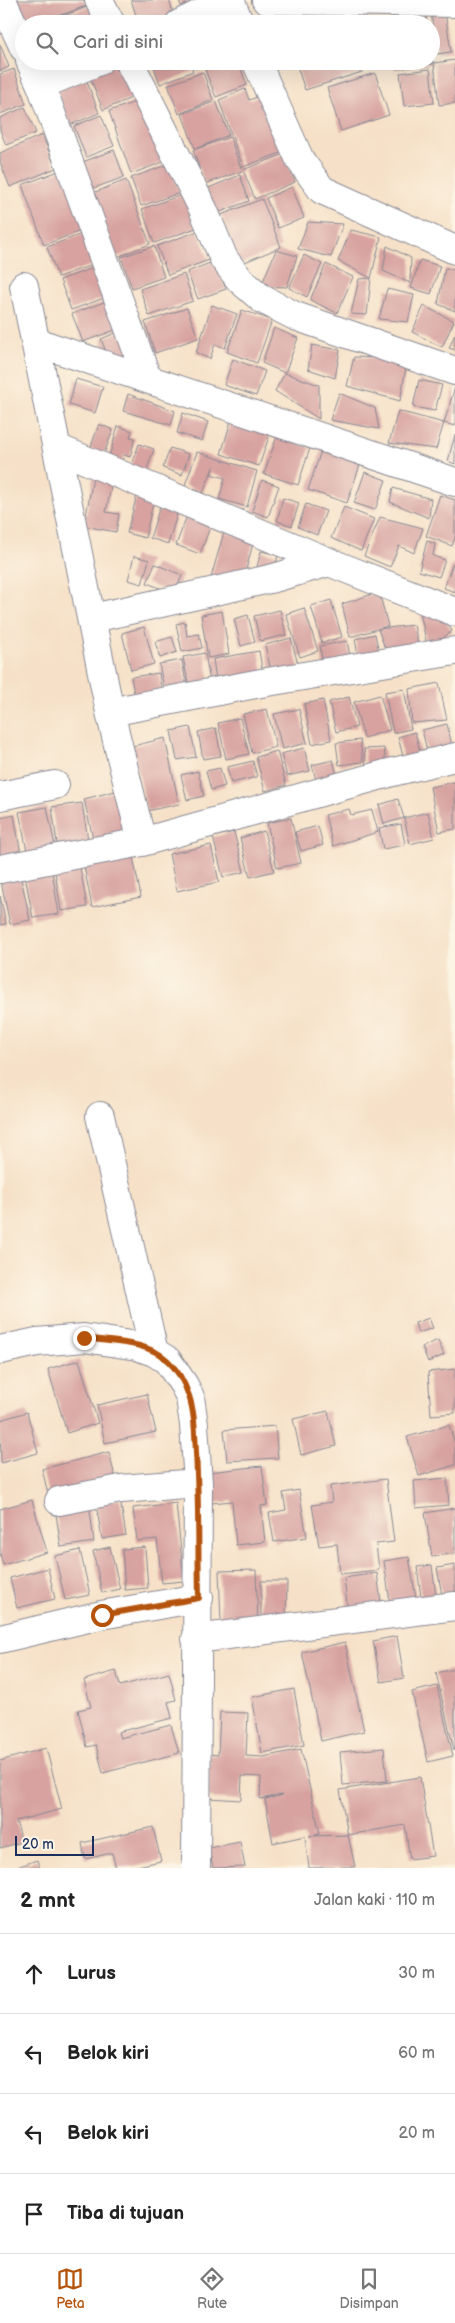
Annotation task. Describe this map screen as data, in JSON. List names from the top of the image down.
{
  "scale_bar": "20 m",
  "page": {
    "search": "Cari di sini",
    "scale": "20 m",
    "heading": ["2 mnt", "Jalan kaki · 110 m"],
    "list": [
      ["Lurus", "30 m"],
      ["Belok kiri", "60 m"],
      ["Belok kiri", "20 m"],
      "Tiba di tujuan"
    ],
    "nav": ["Peta", "Rute", "Disimpan"]
  }
}
